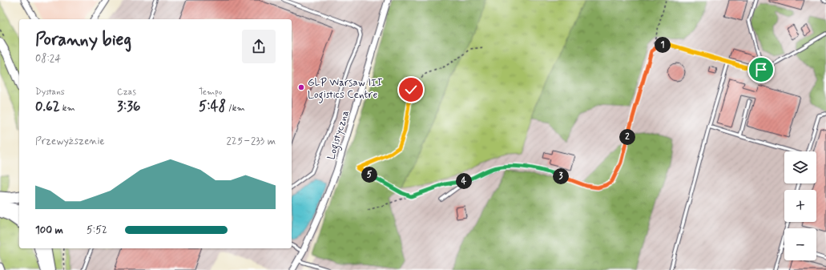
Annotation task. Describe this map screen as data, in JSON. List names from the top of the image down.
{
  "streets": {
    "street": ["Logistyczna"]
  },
  "places": ["GLP Warsaw III Logistics Centre"],
  "page": {
    "heading": ["Poranny bieg", "08:24"],
    "pins": [
      "1",
      "2",
      "5",
      "3",
      "4"
    ],
    "stats": [
      ["Dystans", "0.62 km"],
      ["Czas", "3:36"],
      ["Tempo", "5:48 /km"]
    ],
    "chart": ["Przewyższenie", "225–233 m"],
    "map_buttons": ["+", "−"],
    "list": [
      {
        "name": "100 m",
        "note": "5:52"
      }
    ]
  }
}
